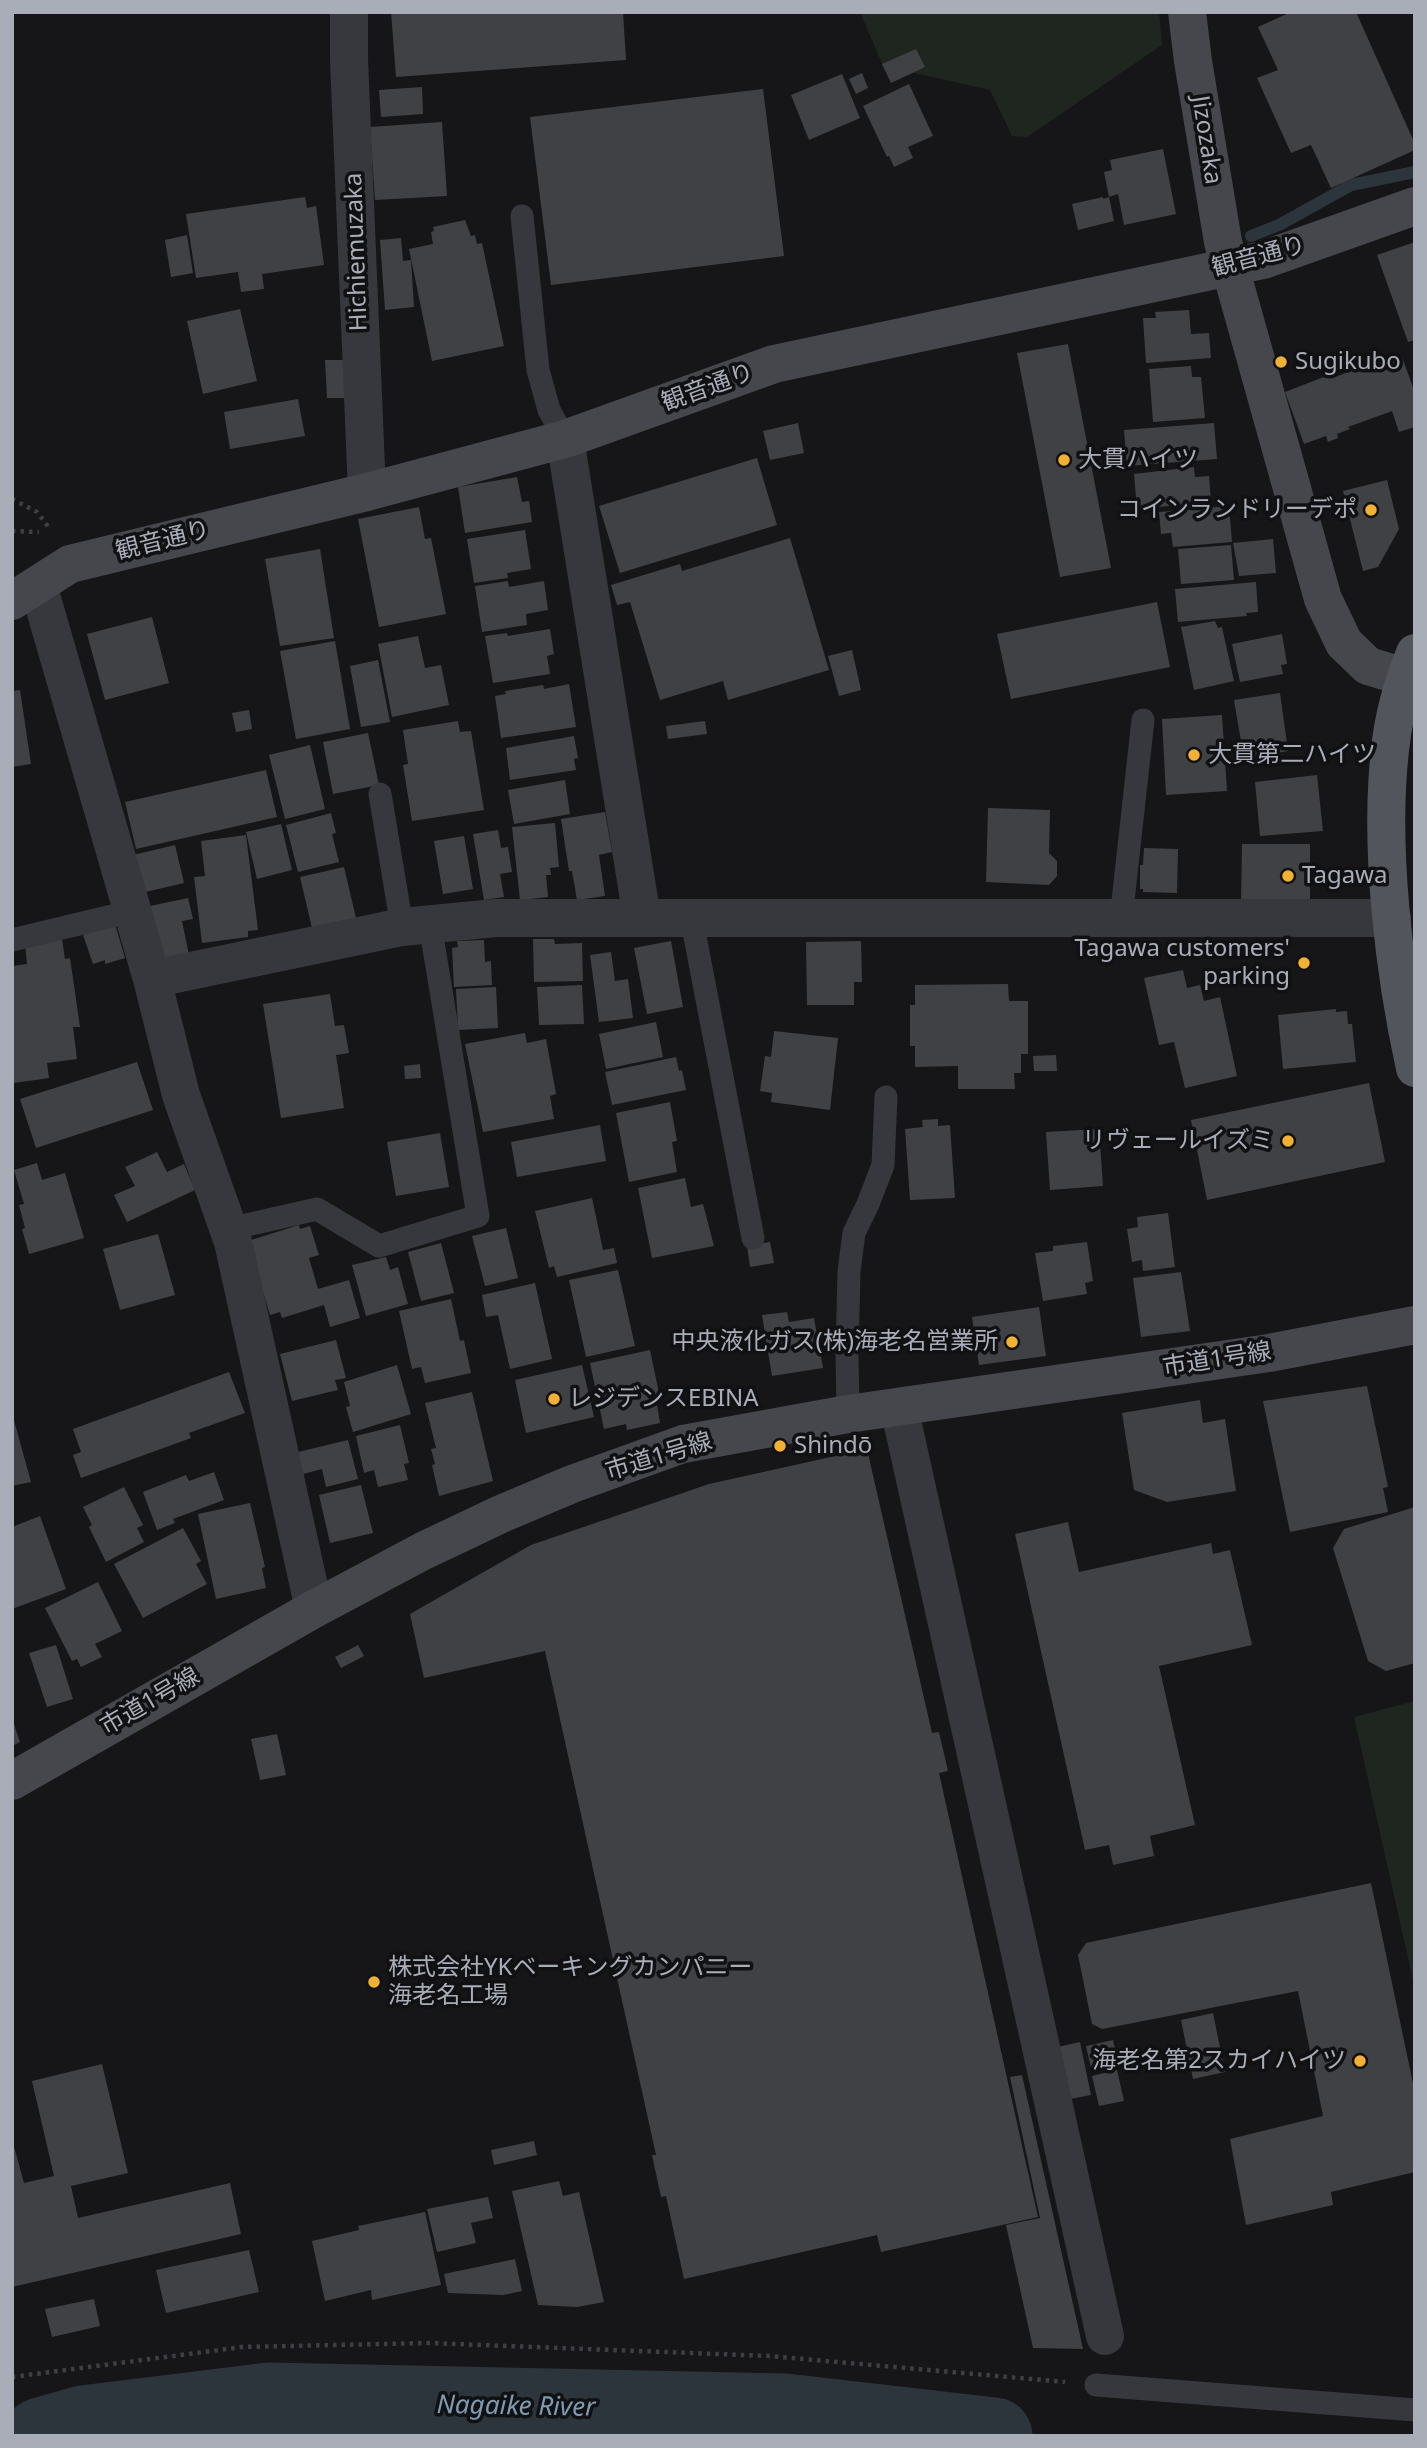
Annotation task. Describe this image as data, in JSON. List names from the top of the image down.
{
  "streets": {
    "street": [
      "Jizozaka",
      "Hichiemuzaka",
      "観音通り",
      "市道1号線"
    ]
  },
  "crossings": [
    ["Jizozaka", "観音通り"],
    ["Hichiemuzaka", "観音通り"]
  ],
  "water": ["Nagaike River"],
  "places": [
    "Sugikubo",
    "大貫ハイツ",
    "コインランドリーデポ",
    "大貫第二ハイツ",
    "Tagawa",
    "Tagawa customers' parking",
    "リヴェールイズミ",
    "中央液化ガス(株)海老名営業所",
    "レジデンスEBINA",
    "Shindō",
    "株式会社YKベーキングカンパニー 海老名工場",
    "海老名第2スカイハイツ"
  ]
}
